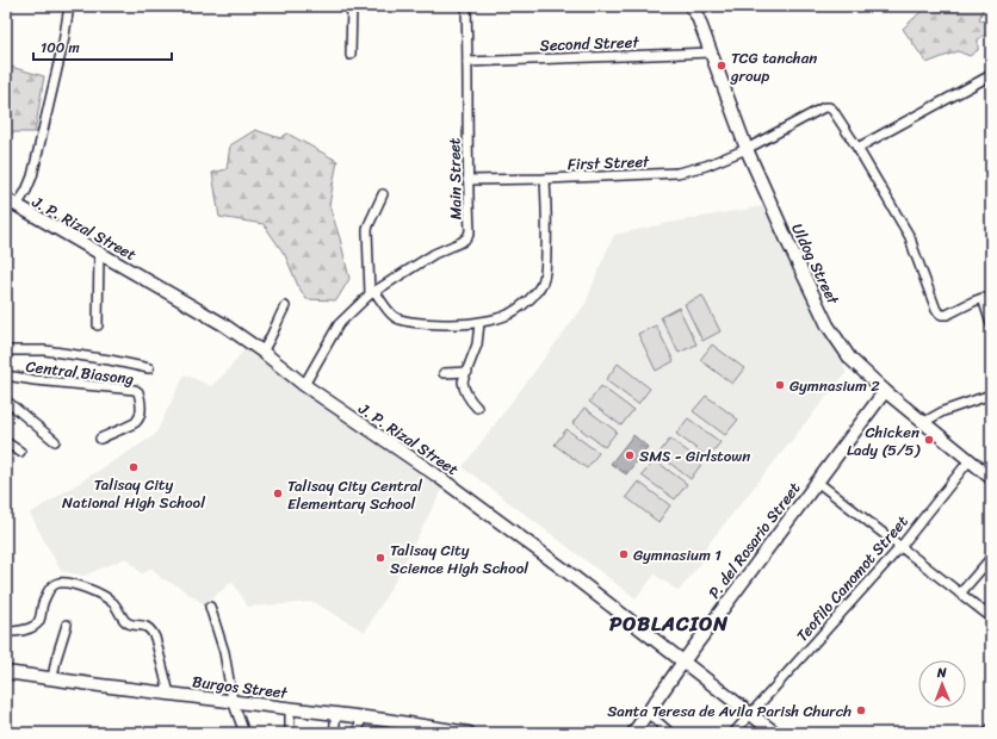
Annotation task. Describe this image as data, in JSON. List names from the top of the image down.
{
  "streets": {
    "street": [
      "Second Street",
      "First Street",
      "Main Street",
      "J. P. Rizal Street",
      "Uldog Street",
      "Central Biasong",
      "P. del Rosario Street",
      "Teofilo Canomot Street",
      "Burgos Street"
    ]
  },
  "crossings": [
    ["Second Street", "Main Street"],
    ["Second Street", "Uldog Street"],
    ["First Street", "Main Street"],
    ["First Street", "Uldog Street"],
    ["Main Street", "J. P. Rizal Street"],
    ["J. P. Rizal Street", "P. del Rosario Street"],
    ["J. P. Rizal Street", "Teofilo Canomot Street"],
    ["Uldog Street", "P. del Rosario Street"],
    ["Uldog Street", "Teofilo Canomot Street"]
  ],
  "districts": ["POBLACION"],
  "places": [
    "TCG tanchan group",
    "Gymnasium 2",
    "Chicken Lady (5/5)",
    "SMS - Girlstown",
    "Talisay City National High School",
    "Talisay City Central Elementary School",
    "Gymnasium 1",
    "Talisay City Science High School",
    "Santa Teresa de Avila Parish Church"
  ],
  "scale_bar": "100 m",
  "north": "top"
}
